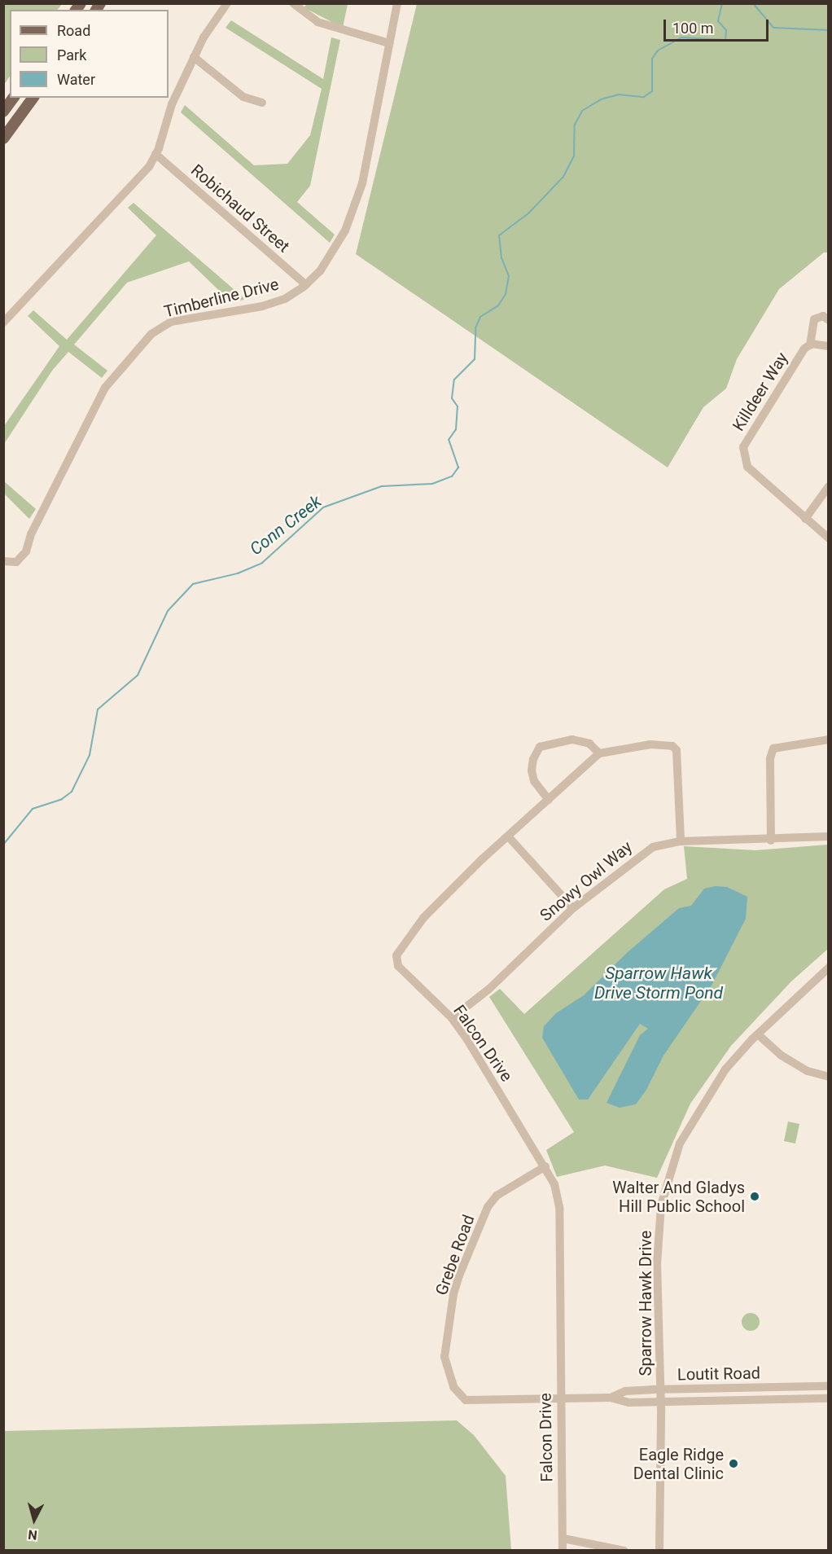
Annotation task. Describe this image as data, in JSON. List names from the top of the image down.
{
  "streets": {
    "street": [
      "Robichaud Street",
      "Timberline Drive",
      "Killdeer Way",
      "Snowy Owl Way",
      "Falcon Drive",
      "Grebe Road",
      "Sparrow Hawk Drive",
      "Loutit Road"
    ]
  },
  "crossings": [
    ["Robichaud Street", "Timberline Drive"],
    ["Snowy Owl Way", "Falcon Drive"],
    ["Falcon Drive", "Grebe Road"],
    ["Falcon Drive", "Loutit Road"],
    ["Grebe Road", "Loutit Road"],
    ["Sparrow Hawk Drive", "Loutit Road"]
  ],
  "water": ["Conn Creek", "Sparrow Hawk Drive Storm Pond"],
  "places": ["Walter And Gladys Hill Public School", "Eagle Ridge Dental Clinic"],
  "legend": ["Road", "Park", "Water"],
  "scale_bar": "100 m",
  "north": "bottom"
}
